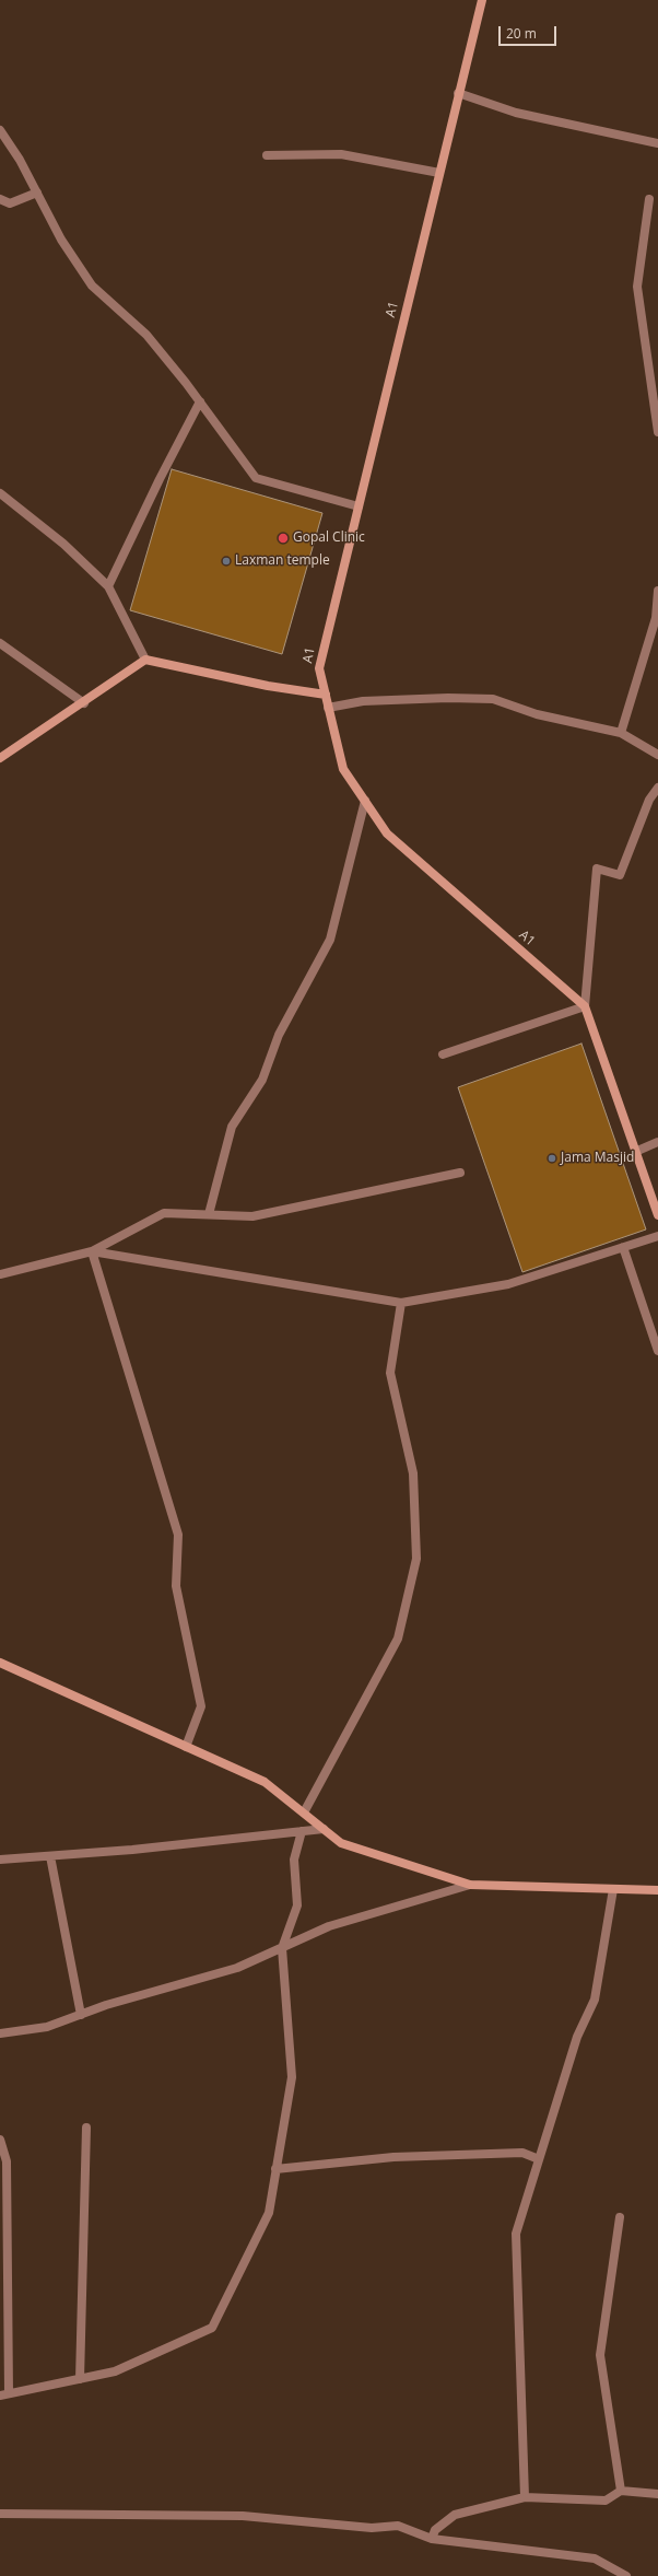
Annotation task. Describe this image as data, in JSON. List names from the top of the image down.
{
  "streets": {
    "main road": ["A1"]
  },
  "places": ["Gopal Clinic", "Laxman temple", "Jama Masjid"],
  "scale_bar": "20 m"
}
